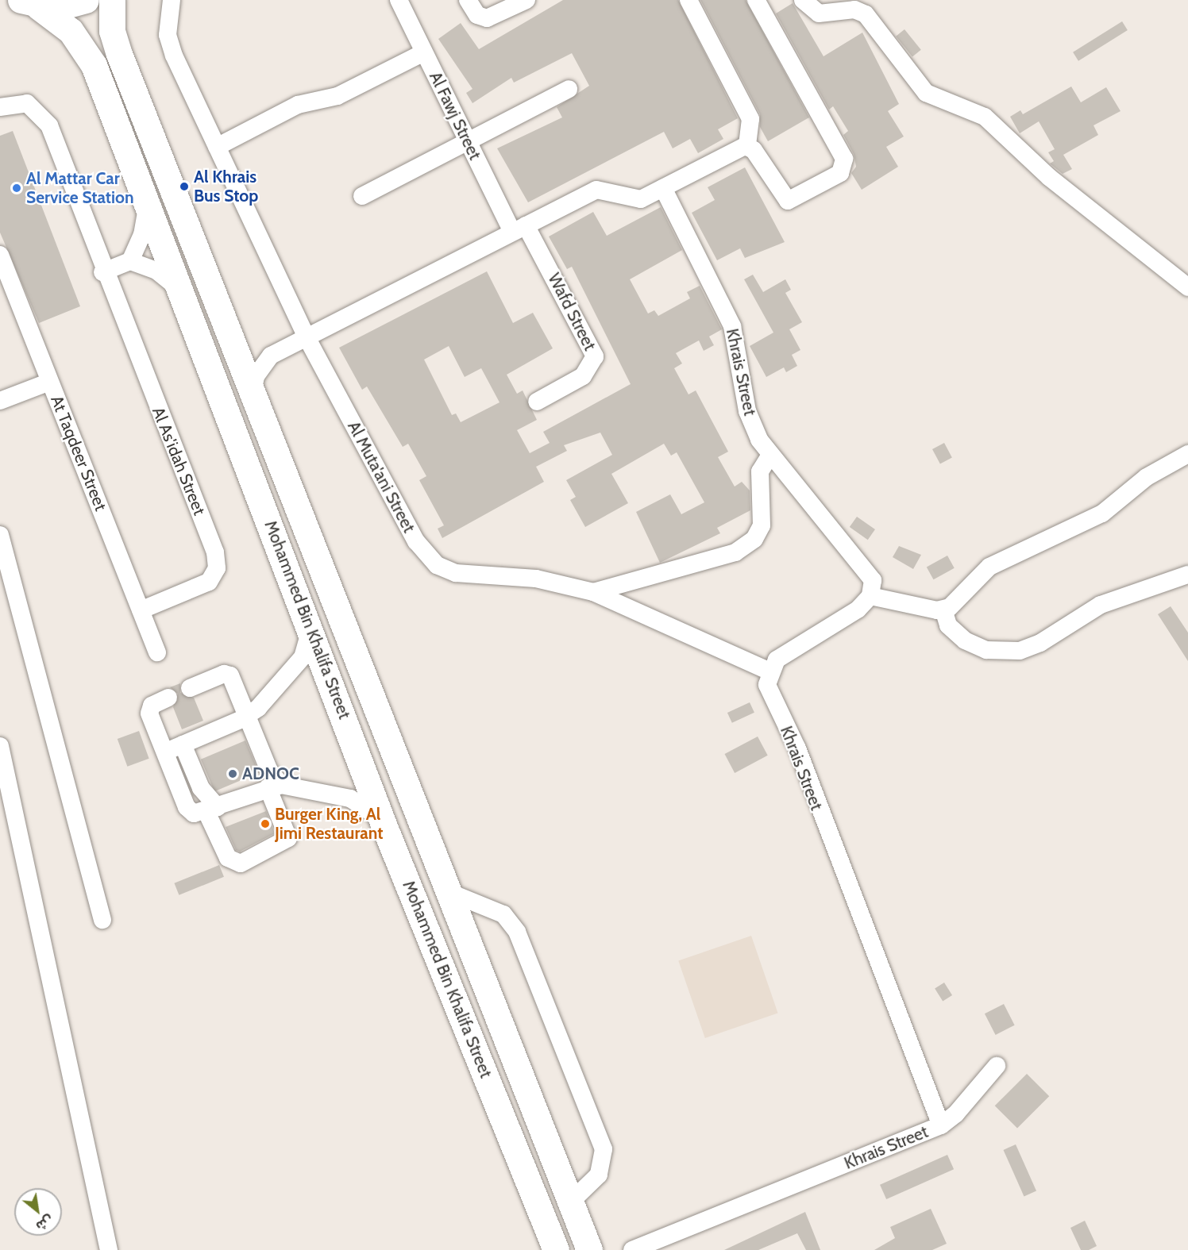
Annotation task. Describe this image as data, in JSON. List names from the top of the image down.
{
  "streets": {
    "highway": ["Mohammed Bin Khalifa Street"],
    "street": [
      "Al Fawj Street",
      "Wafd Street",
      "Khrais Street",
      "At Taqdeer Street",
      "Al As'idah Street",
      "Al Muta'ani Street"
    ]
  },
  "crossings": [
    ["Al Fawj Street", "Wafd Street"],
    ["Khrais Street", "Al Muta'ani Street"],
    ["At Taqdeer Street", "Al As'idah Street"]
  ],
  "places": [
    "Al Khrais Bus Stop",
    "Al Mattar Car Service Station",
    "ADNOC",
    "Burger King, Al Jimi Restaurant"
  ],
  "north": "bottom right"
}
